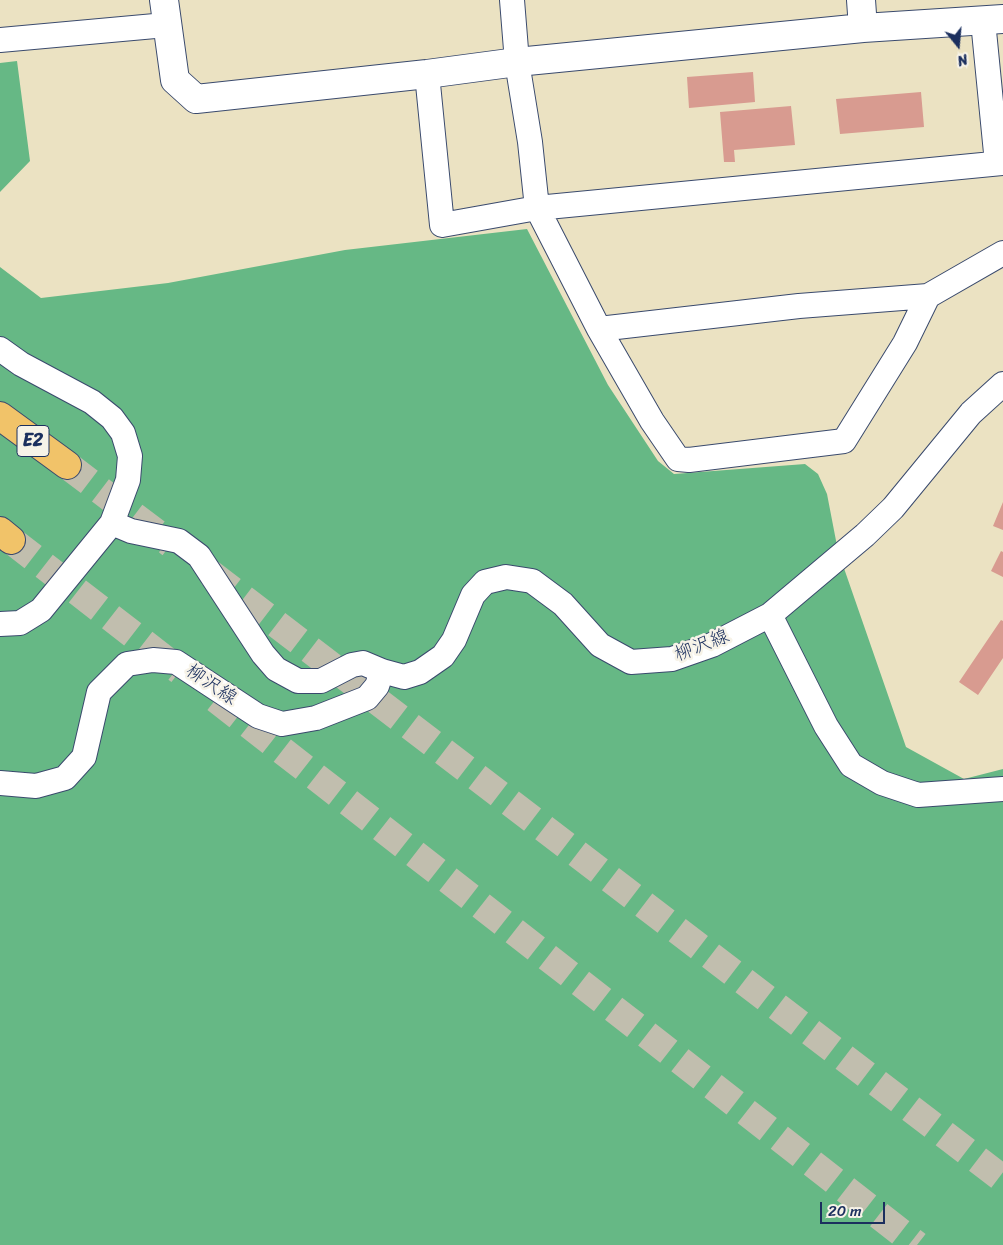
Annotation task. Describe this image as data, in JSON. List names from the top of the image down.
{
  "streets": {
    "highway": ["E2"],
    "street": ["柳沢線"]
  },
  "scale_bar": "20 m",
  "north": "bottom"
}
